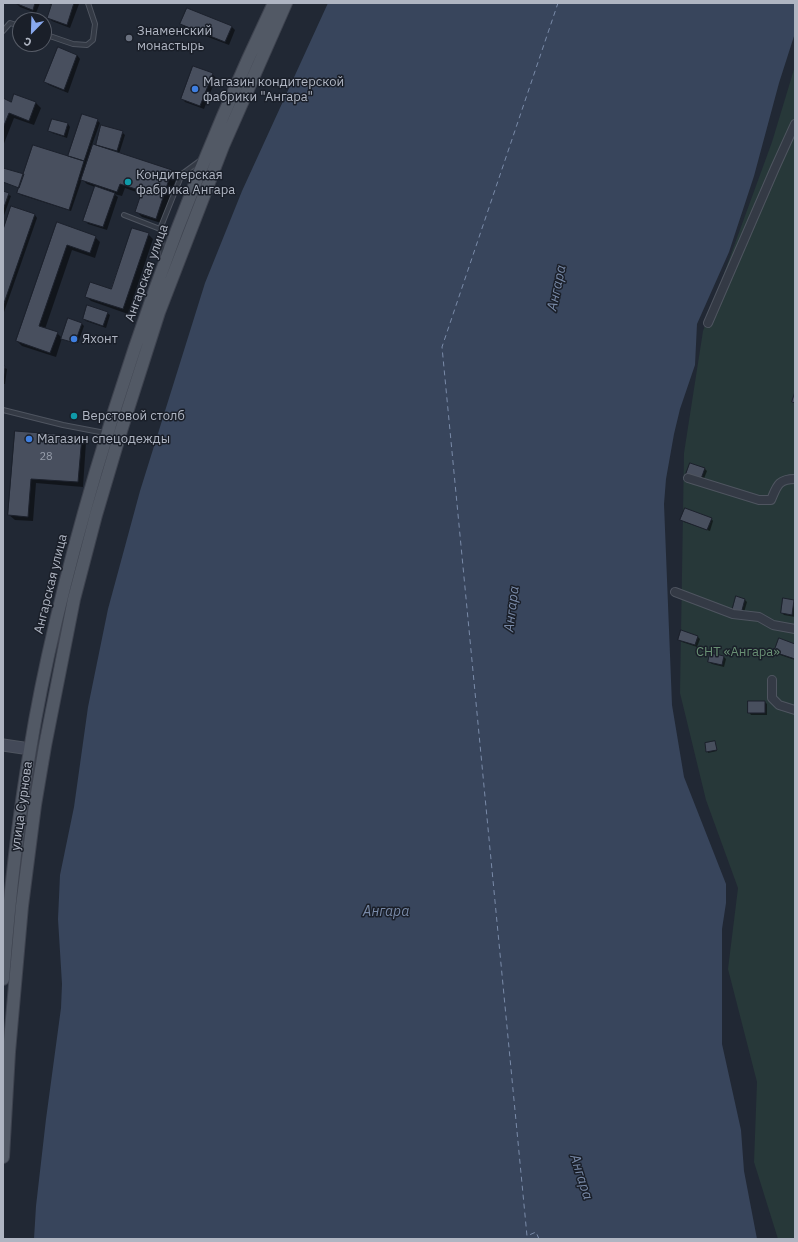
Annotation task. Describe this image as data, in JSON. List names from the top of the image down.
{
  "streets": {
    "main road": ["Ангарская улица", "улица Сурнова"]
  },
  "crossings": [
    ["Ангарская улица", "улица Сурнова"]
  ],
  "water": ["Ангара"],
  "parks": ["СНТ «Ангара»"],
  "places": [
    "Знаменский монастырь",
    "Магазин кондитерской фабрики \"Ангара\"",
    "Кондитерская фабрика Ангара",
    "Яхонт",
    "Верстовой столб",
    "Магазин спецодежды"
  ],
  "house_numbers": ["28"],
  "north": "bottom left"
}
